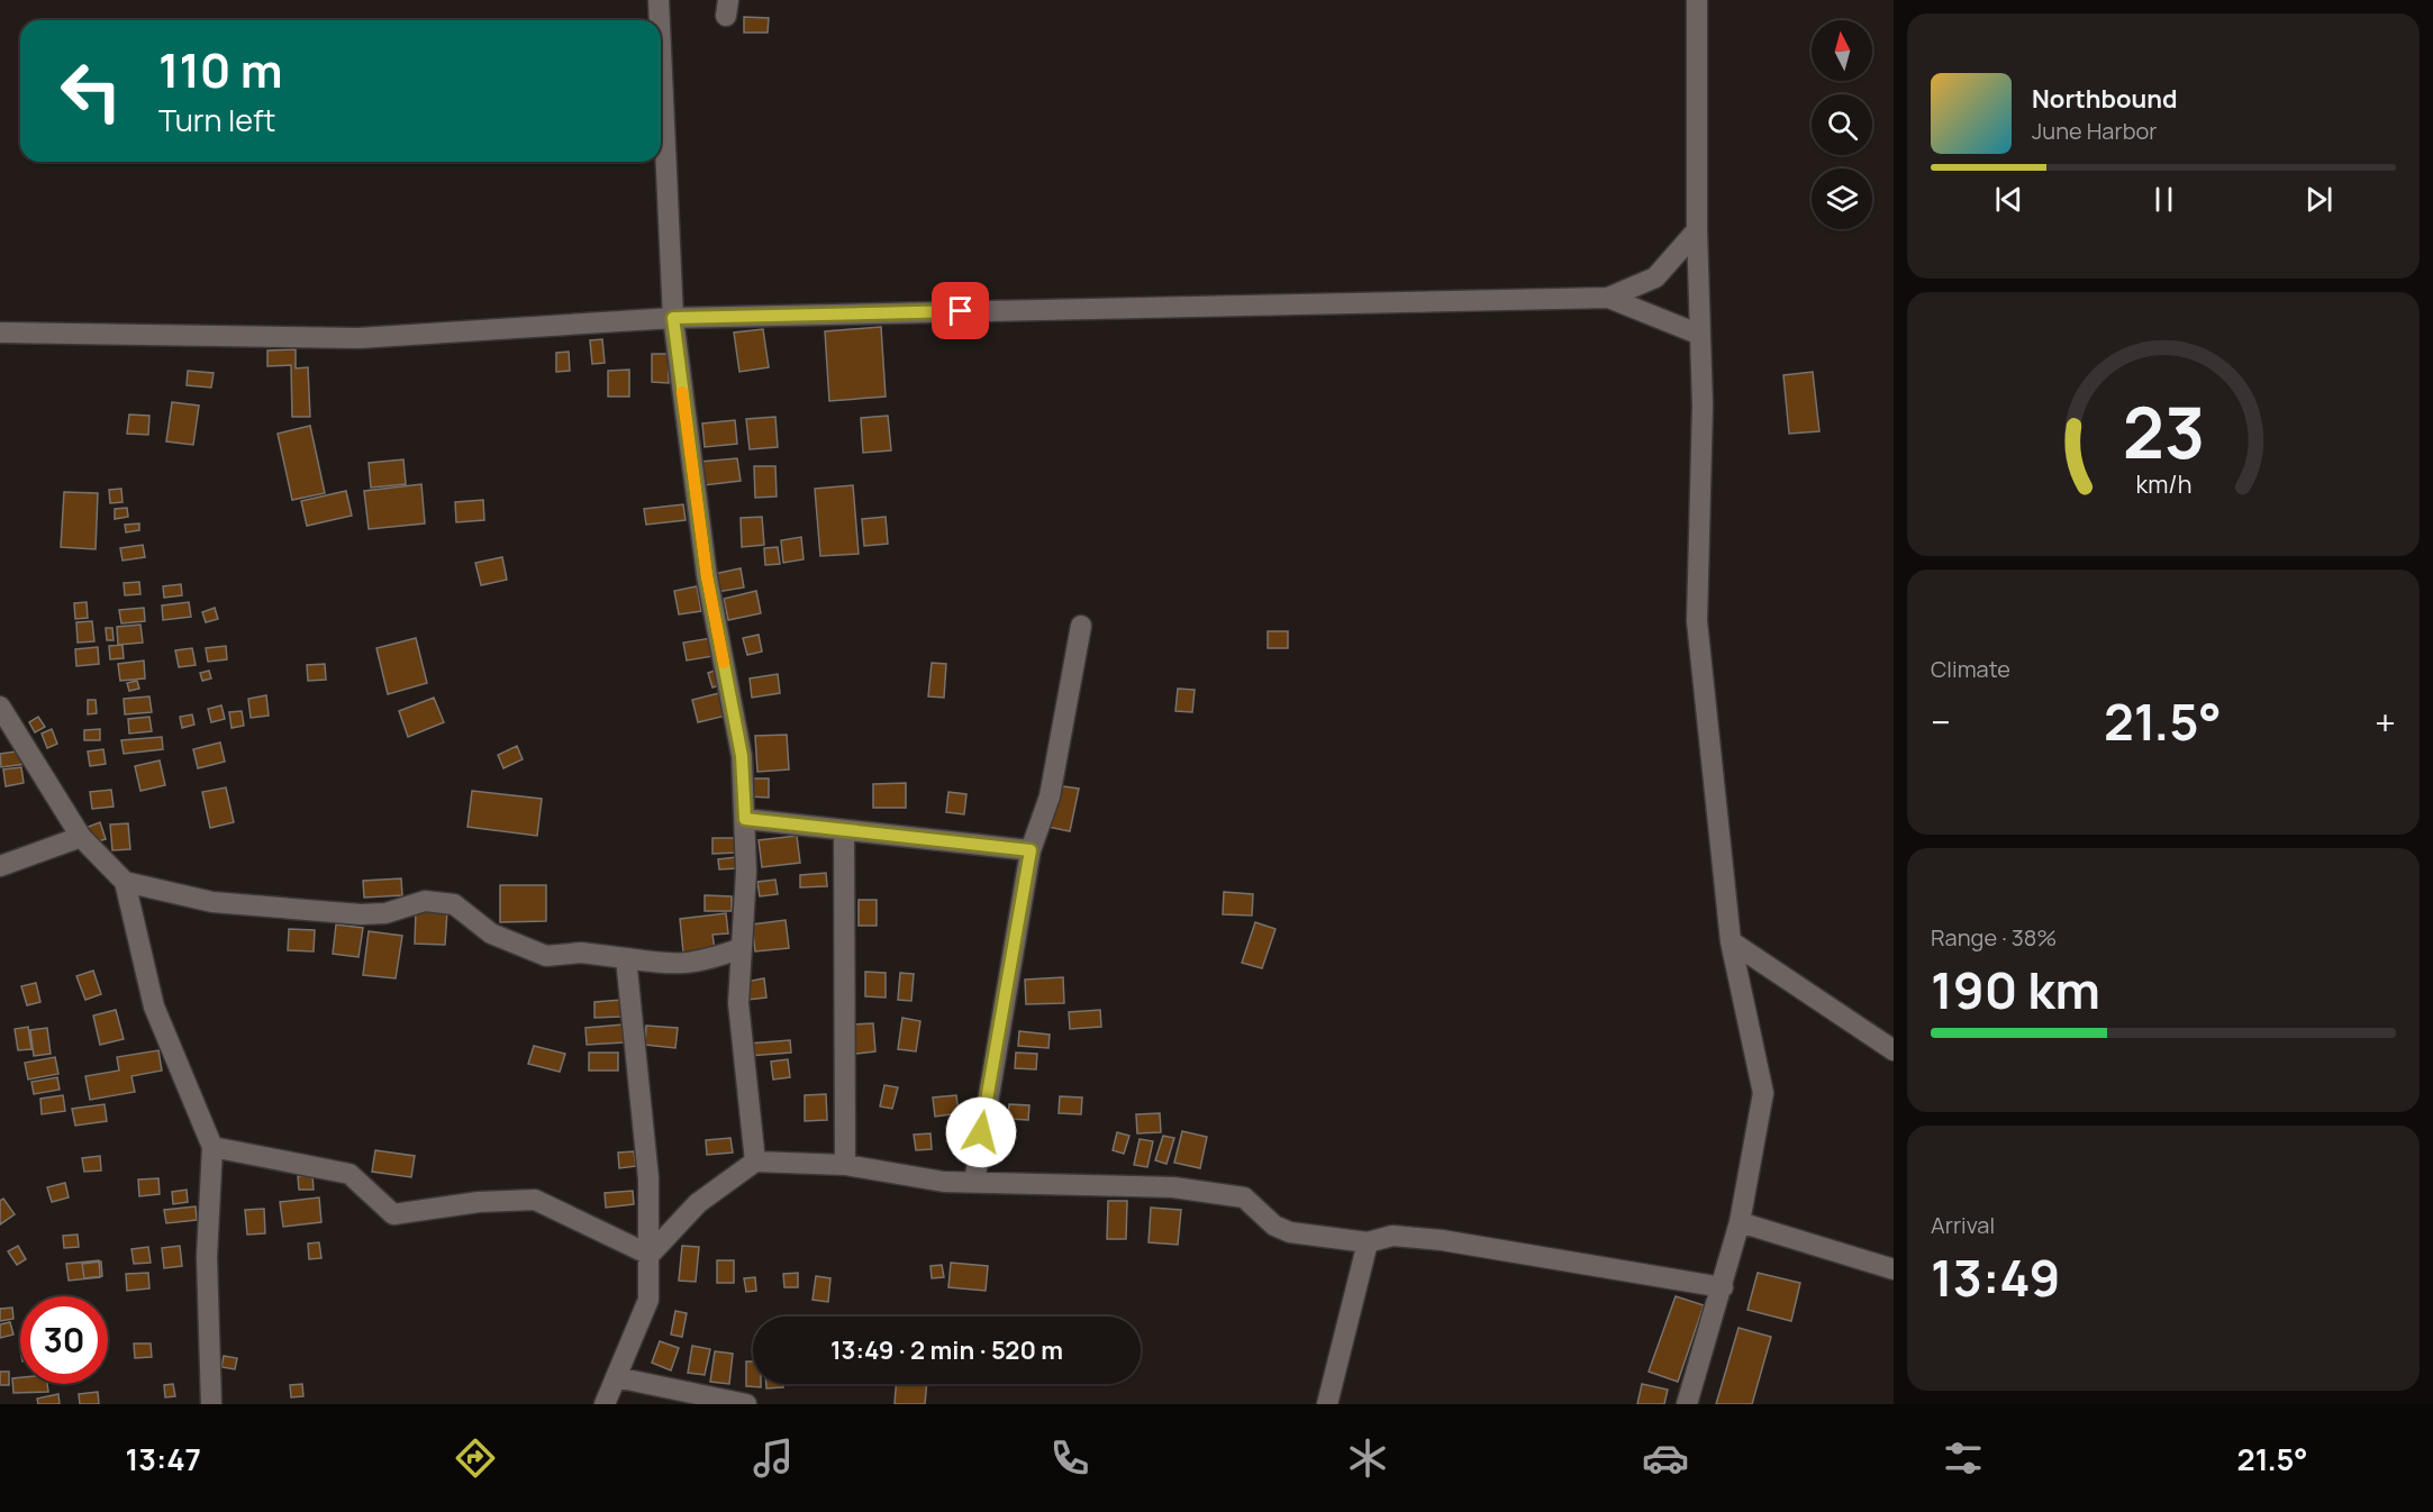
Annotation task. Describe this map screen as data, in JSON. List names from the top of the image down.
{
  "north": "top",
  "page": {
    "turn": ["110 m", "Turn left"],
    "song": ["Northbound", "June Harbor"],
    "tile": [
      "Climate",
      ["Range · 38%", "190 km"],
      ["Arrival", "13:49"]
    ],
    "heat": ["−", "21.5°", "+"],
    "limit": "30",
    "trip": "13:49 · 2 min · 520 m",
    "tabs": ["13:47", "21.5°"],
    "gauge": ["23", "km/h"]
  }
}
